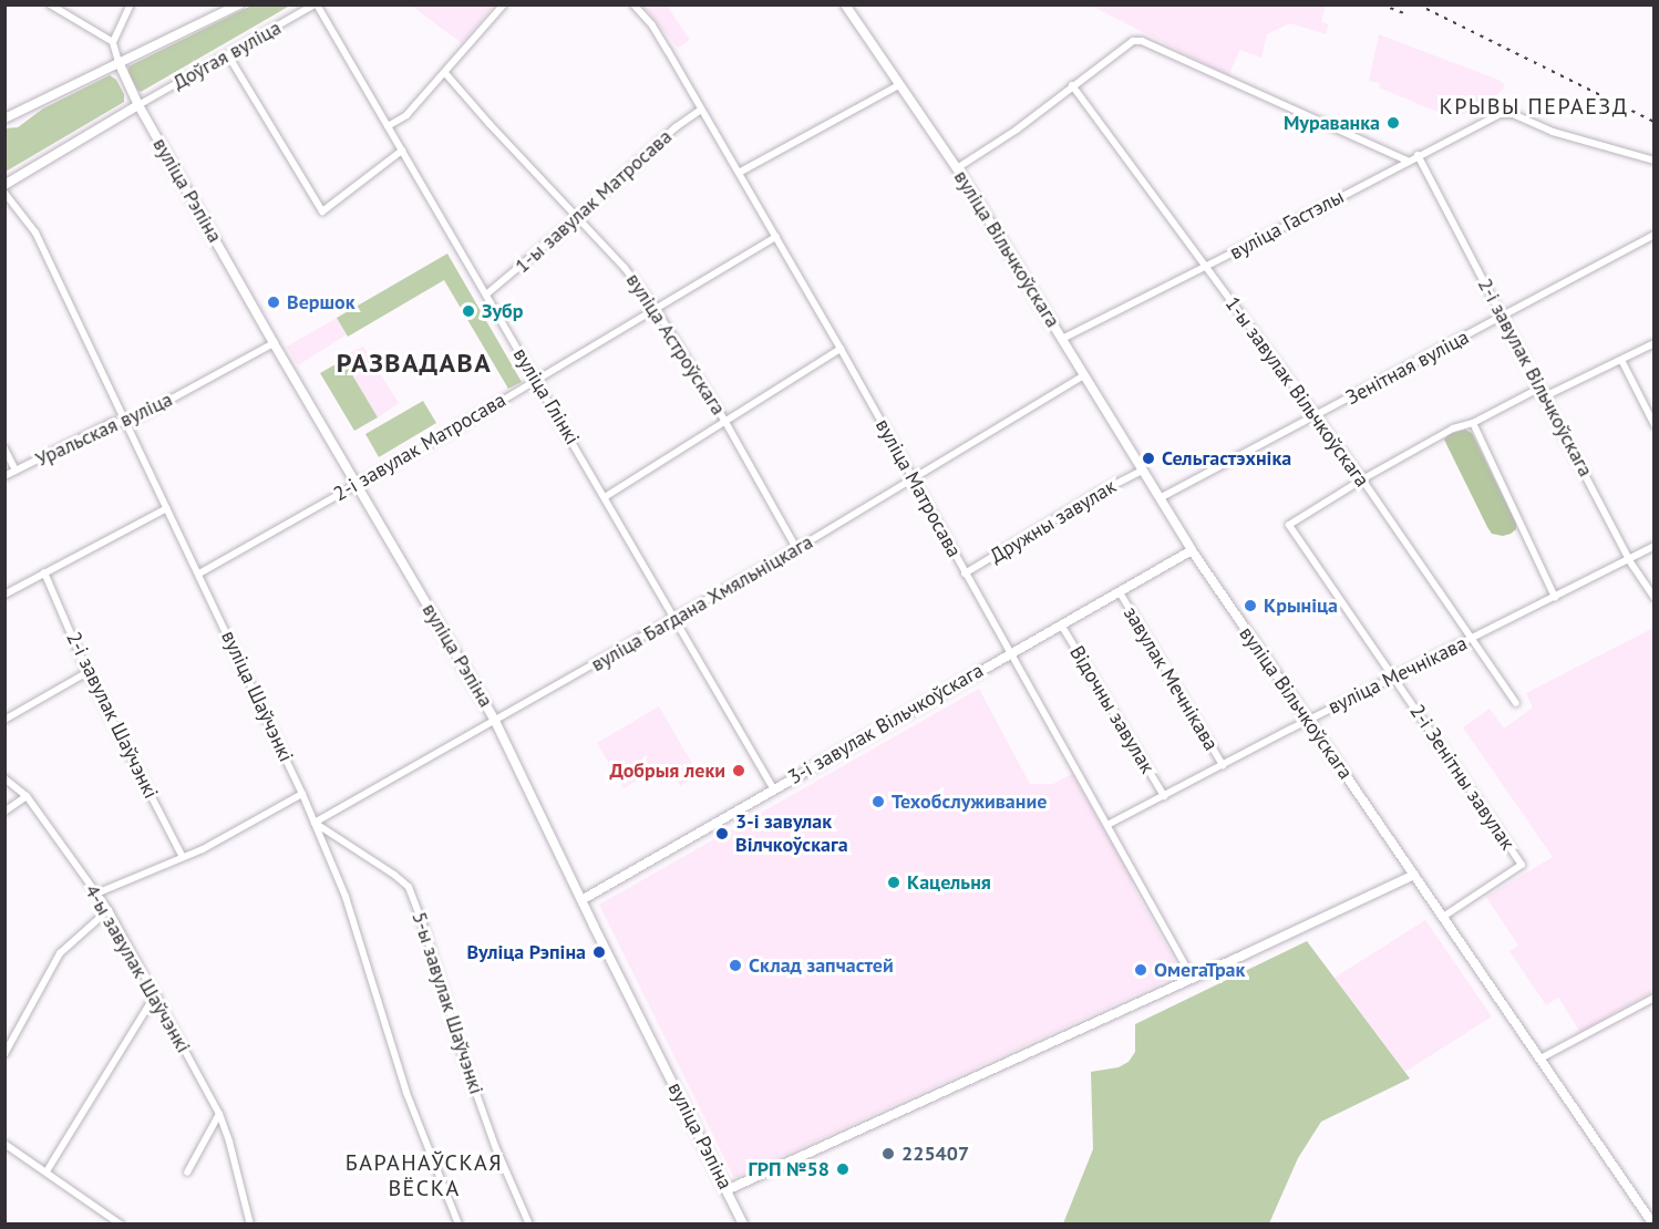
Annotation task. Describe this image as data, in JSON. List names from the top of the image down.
{
  "streets": {
    "street": [
      "Доўгая вуліца",
      "вуліца Рэпіна",
      "1-ы завулак Матросава",
      "вуліца Гастэлы",
      "вуліца Вільчкоўскага",
      "вуліца Астроўскага",
      "Зенітная вуліца",
      "2-і завулак Вільчкоўскага",
      "1-ы завулак Вільчкоўскага",
      "вуліца Глінкі",
      "Уральская вуліца",
      "2-і завулак Матросава",
      "вуліца Матросава",
      "Дружны завулак",
      "вуліца Багдана Хмяльніцкага",
      "вуліца Мечнікава",
      "завулак Мечнікава",
      "вуліца Шаўчэнкі",
      "Відочны завулак",
      "2-і завулак Шаўчэнкі",
      "3-і завулак Вільчкоўскага",
      "2-і Зенітны завулак",
      "4-ы завулак Шаўчэнкі",
      "5-ы завулак Шаўчэнкі"
    ]
  },
  "crossings": [
    ["Доўгая вуліца", "вуліца Рэпіна"],
    ["Доўгая вуліца", "вуліца Глінкі"],
    ["вуліца Рэпіна", "Уральская вуліца"],
    ["вуліца Рэпіна", "2-і завулак Матросава"],
    ["вуліца Рэпіна", "вуліца Багдана Хмяльніцкага"],
    ["вуліца Рэпіна", "3-і завулак Вільчкоўскага"],
    ["1-ы завулак Матросава", "вуліца Астроўскага"],
    ["1-ы завулак Матросава", "вуліца Глінкі"],
    ["1-ы завулак Матросава", "вуліца Матросава"],
    ["вуліца Гастэлы", "вуліца Вільчкоўскага"],
    ["вуліца Гастэлы", "2-і завулак Вільчкоўскага"],
    ["вуліца Гастэлы", "1-ы завулак Вільчкоўскага"],
    ["вуліца Вільчкоўскага", "Зенітная вуліца"],
    ["вуліца Вільчкоўскага", "Дружны завулак"],
    ["вуліца Вільчкоўскага", "вуліца Багдана Хмяльніцкага"],
    ["вуліца Вільчкоўскага", "вуліца Мечнікава"],
    ["вуліца Вільчкоўскага", "3-і завулак Вільчкоўскага"],
    ["вуліца Вільчкоўскага", "2-і Зенітны завулак"],
    ["вуліца Астроўскага", "2-і завулак Матросава"],
    ["вуліца Астроўскага", "вуліца Багдана Хмяльніцкага"],
    ["Зенітная вуліца", "2-і завулак Вільчкоўскага"],
    ["Зенітная вуліца", "1-ы завулак Вільчкоўскага"],
    ["2-і завулак Вільчкоўскага", "вуліца Мечнікава"],
    ["1-ы завулак Вільчкоўскага", "вуліца Мечнікава"],
    ["1-ы завулак Вільчкоўскага", "2-і Зенітны завулак"],
    ["вуліца Глінкі", "2-і завулак Матросава"],
    ["вуліца Глінкі", "вуліца Багдана Хмяльніцкага"],
    ["вуліца Глінкі", "3-і завулак Вільчкоўскага"],
    ["Уральская вуліца", "вуліца Шаўчэнкі"],
    ["2-і завулак Матросава", "вуліца Матросава"],
    ["2-і завулак Матросава", "вуліца Шаўчэнкі"],
    ["вуліца Матросава", "Дружны завулак"],
    ["вуліца Матросава", "вуліца Багдана Хмяльніцкага"],
    ["вуліца Матросава", "вуліца Мечнікава"],
    ["вуліца Матросава", "3-і завулак Вільчкоўскага"],
    ["вуліца Багдана Хмяльніцкага", "вуліца Шаўчэнкі"],
    ["вуліца Багдана Хмяльніцкага", "5-ы завулак Шаўчэнкі"],
    ["вуліца Мечнікава", "завулак Мечнікава"],
    ["вуліца Мечнікава", "Відочны завулак"],
    ["вуліца Мечнікава", "2-і Зенітны завулак"],
    ["завулак Мечнікава", "3-і завулак Вільчкоўскага"],
    ["вуліца Шаўчэнкі", "5-ы завулак Шаўчэнкі"],
    ["Відочны завулак", "3-і завулак Вільчкоўскага"]
  ],
  "districts": ["КРЫВЫ ПЕРАЕЗД", "РАЗВАДАВА", "БАРАНАЎСКАЯ ВЁСКА"],
  "places": [
    "Мураванка",
    "Вершок",
    "Зубр",
    "Сельгастэхніка",
    "Крыніца",
    "Добрыя леки",
    "Техобслуживание",
    "3-і завулак Вілчкоўскага",
    "Кацельня",
    "Вуліца Рэпіна",
    "Склад запчастей",
    "ОмегаТрак",
    "225407",
    "ГРП №58"
  ]
}
